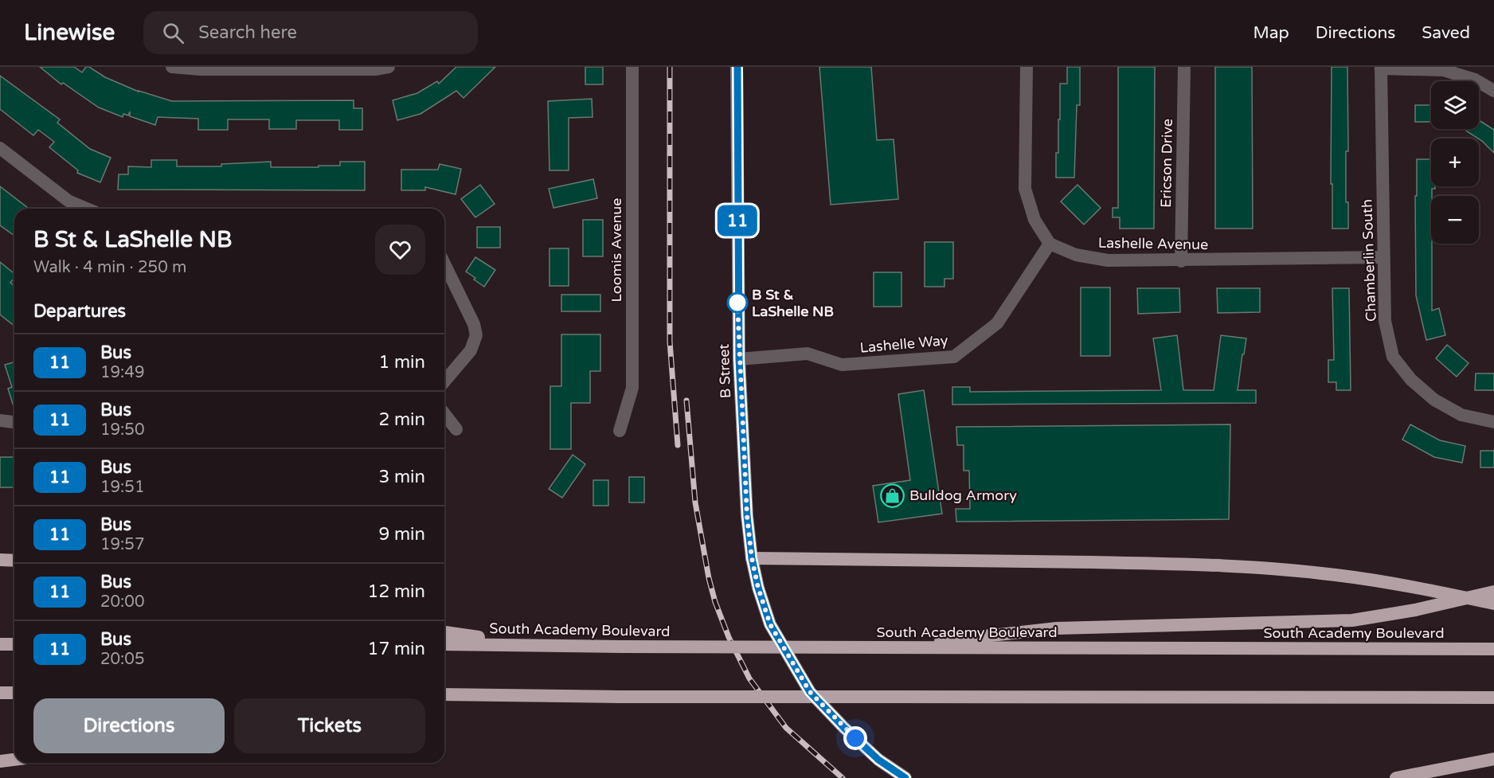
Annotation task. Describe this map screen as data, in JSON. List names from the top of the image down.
{
  "streets": {
    "highway": ["South Academy Boulevard"],
    "main road": ["B Street"],
    "street": [
      "Ericson Drive",
      "Lashelle Avenue",
      "Loomis Avenue",
      "Chamberlin South",
      "Lashelle Way"
    ]
  },
  "crossings": [
    ["Ericson Drive", "Lashelle Avenue"],
    ["Lashelle Avenue", "Chamberlin South"],
    ["Lashelle Avenue", "Lashelle Way"],
    ["Lashelle Way", "B Street"]
  ],
  "places": {
    "other": ["B St & LaShelle NB"],
    "shop": ["Bulldog Armory"]
  },
  "lines": ["bus line 11"],
  "page": {
    "header": "Linewise",
    "search": "Search here",
    "nav": ["Map", "Directions", "Saved"],
    "on_map": "11",
    "map_buttons": ["+", "−"],
    "heading": [
      ["B St & LaShelle NB", "Walk · 4 min · 250 m"],
      "Departures"
    ],
    "list": [
      {
        "mark": "11",
        "name": "Bus",
        "note": "19:49",
        "value": "1 min"
      },
      {
        "mark": "11",
        "name": "Bus",
        "note": "19:50",
        "value": "2 min"
      },
      {
        "mark": "11",
        "name": "Bus",
        "note": "19:51",
        "value": "3 min"
      },
      {
        "mark": "11",
        "name": "Bus",
        "note": "19:57",
        "value": "9 min"
      },
      {
        "mark": "11",
        "name": "Bus",
        "note": "20:00",
        "value": "12 min"
      },
      {
        "mark": "11",
        "name": "Bus",
        "note": "20:05",
        "value": "17 min"
      }
    ],
    "buttons": ["Directions", "Tickets"]
  }
}
